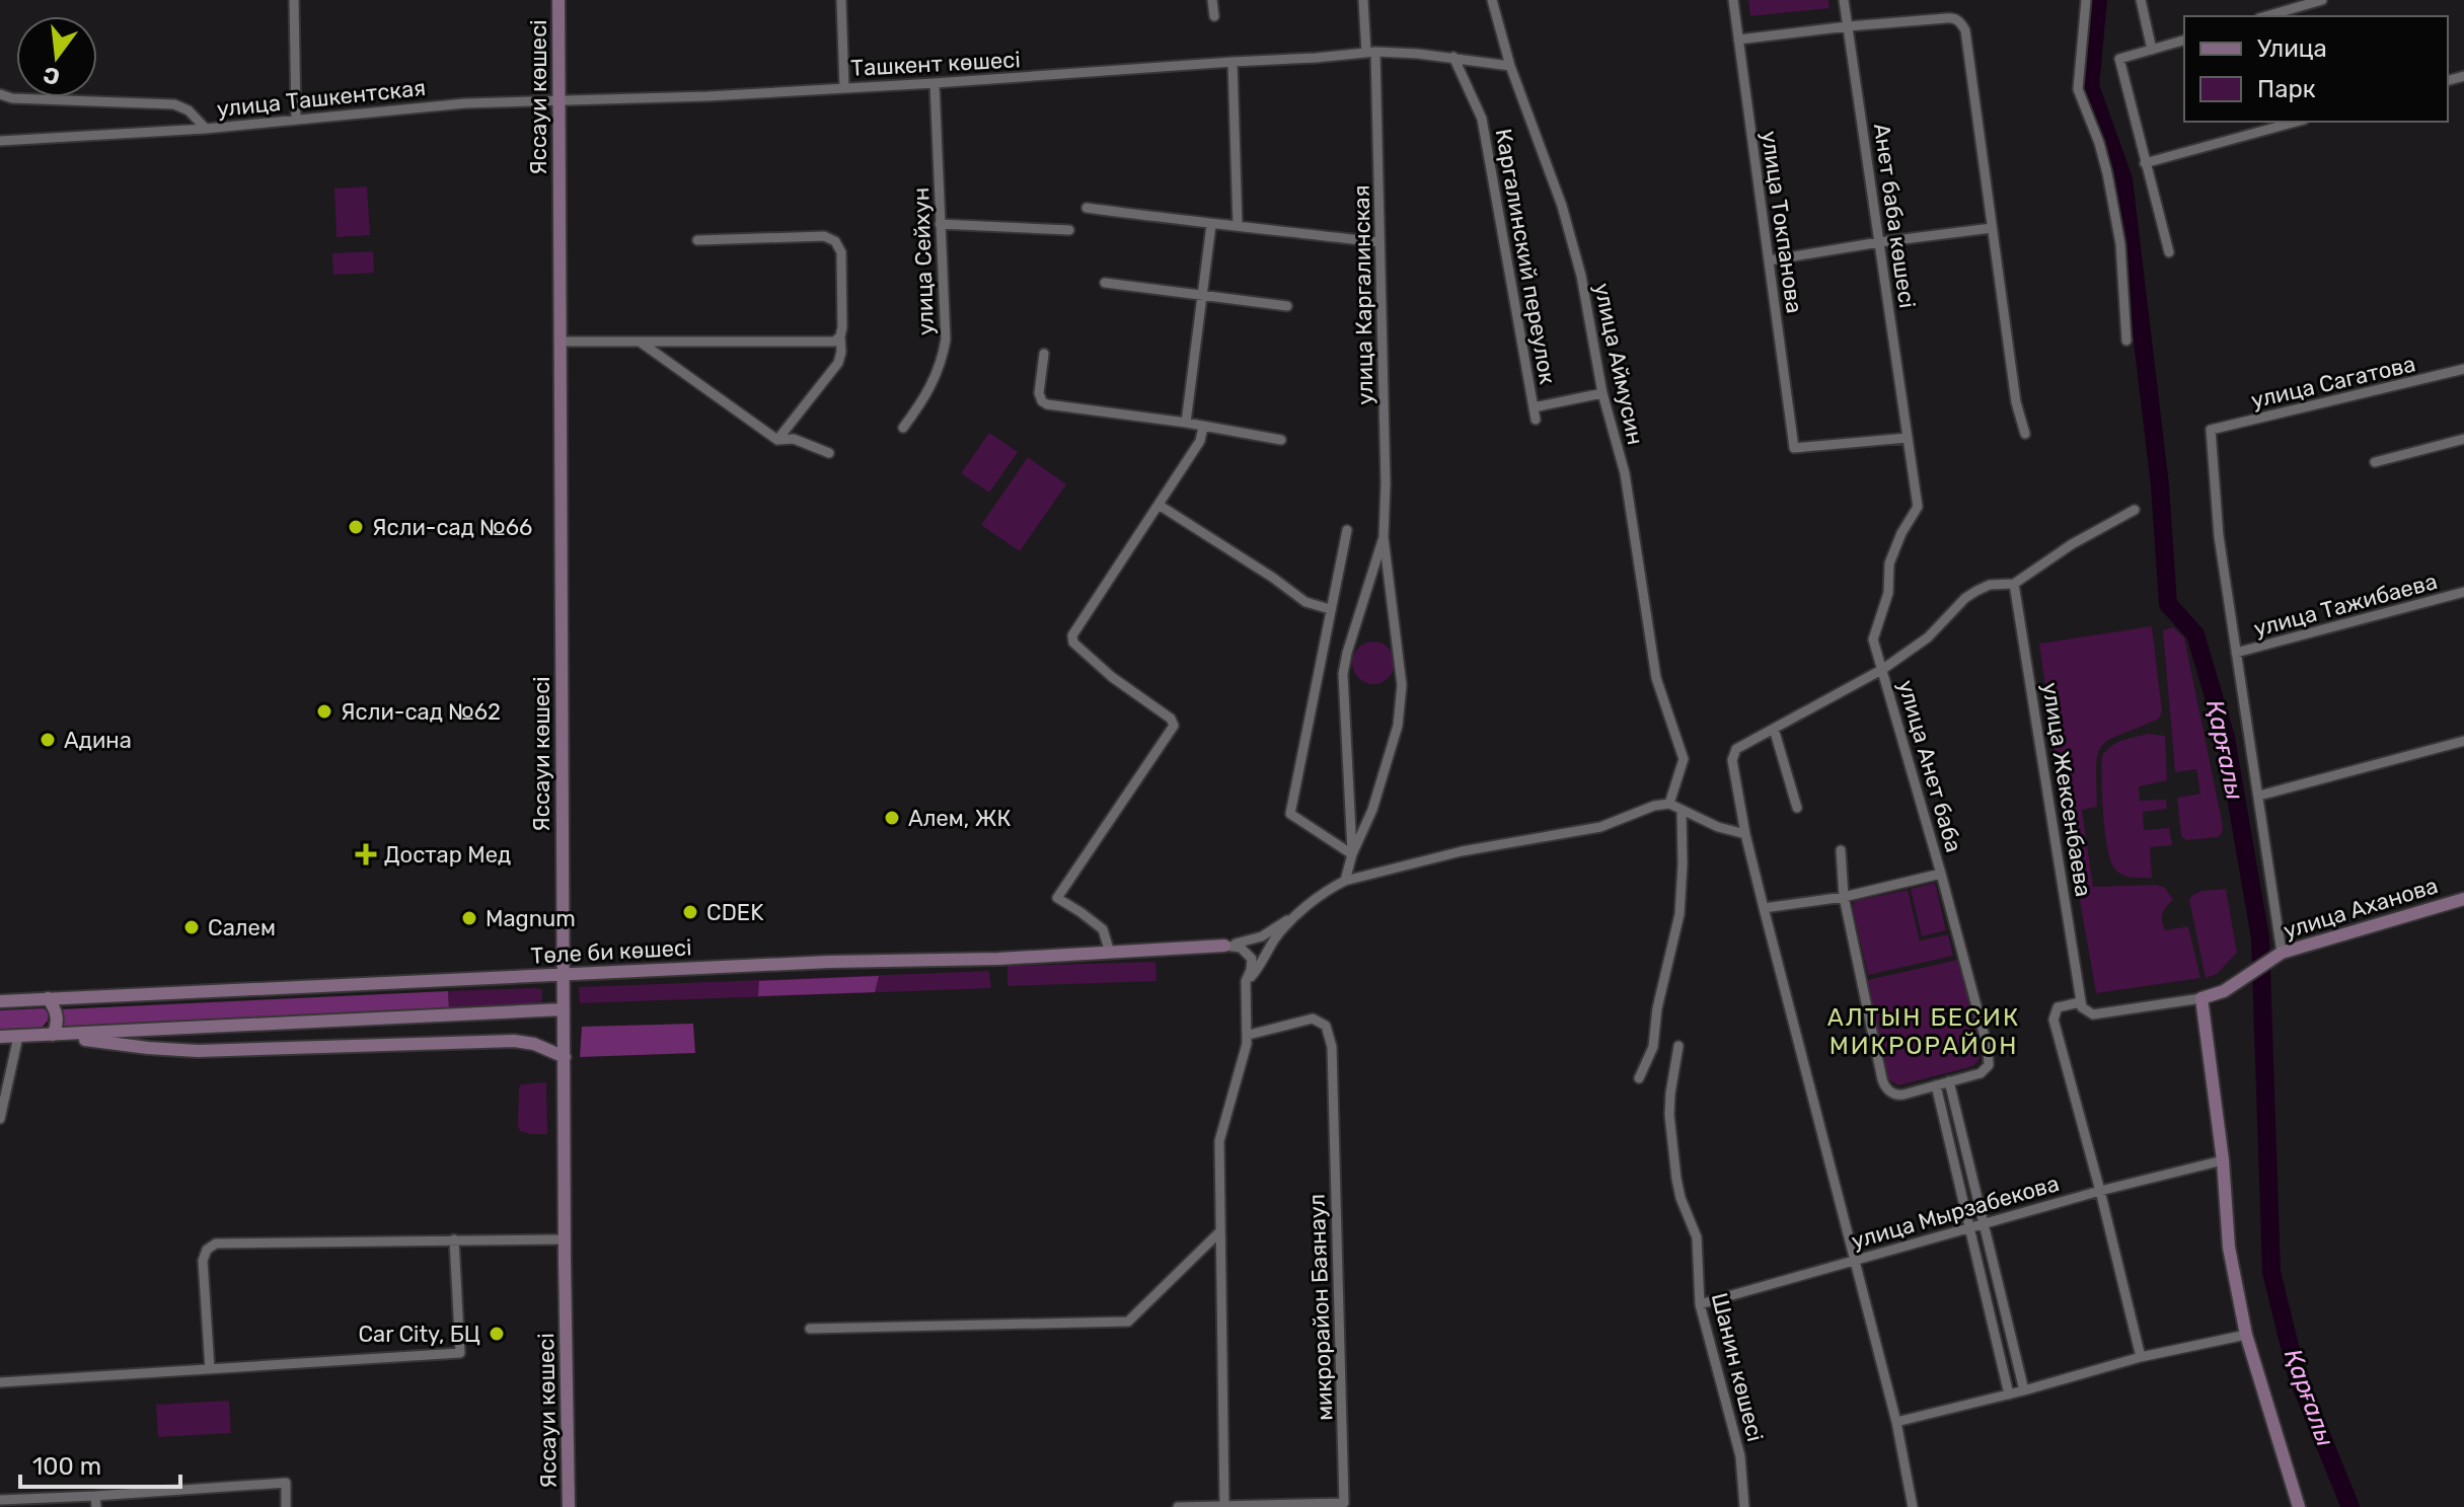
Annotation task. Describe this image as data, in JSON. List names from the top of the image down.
{
  "streets": {
    "main road": ["Яссауи көшесі", "улица Аханова", "Төле би көшесі"],
    "street": [
      "Ташкент көшесі",
      "улица Ташкентская",
      "Анет баба көшесі",
      "улица Токпанова",
      "Каргалинский переулок",
      "улица Сейхун",
      "улица Каргалинская",
      "улица Аймусин",
      "улица Сагатова",
      "улица Тажибаева",
      "улица Анет баба",
      "улица Жексенбаева",
      "улица Мырзабекова",
      "микрорайон Баянаул",
      "Шанин көшесі"
    ]
  },
  "crossings": [
    ["Ташкент көшесі", "Яссауи көшесі"],
    ["Ташкент көшесі", "улица Ташкентская"],
    ["Ташкент көшесі", "улица Сейхун"],
    ["Ташкент көшесі", "улица Каргалинская"],
    ["Яссауи көшесі", "улица Ташкентская"],
    ["Яссауи көшесі", "Төле би көшесі"],
    ["Анет баба көшесі", "улица Токпанова"],
    ["Анет баба көшесі", "улица Анет баба"],
    ["улица Сагатова", "улица Тажибаева"],
    ["улица Мырзабекова", "Шанин көшесі"]
  ],
  "districts": ["АЛТЫН БЕСИК МИКРОРАЙОН"],
  "water": ["Қарғалы"],
  "places": {
    "other": [
      "Ясли-сад №66",
      "Ясли-сад №62",
      "Адина",
      "Алем, ЖК",
      "CDEK",
      "Magnum",
      "Салем",
      "Car City, БЦ"
    ],
    "health": ["Достар Мед"]
  },
  "legend": ["Улица", "Парк"],
  "scale_bar": "100 m",
  "north": "bottom"
}
